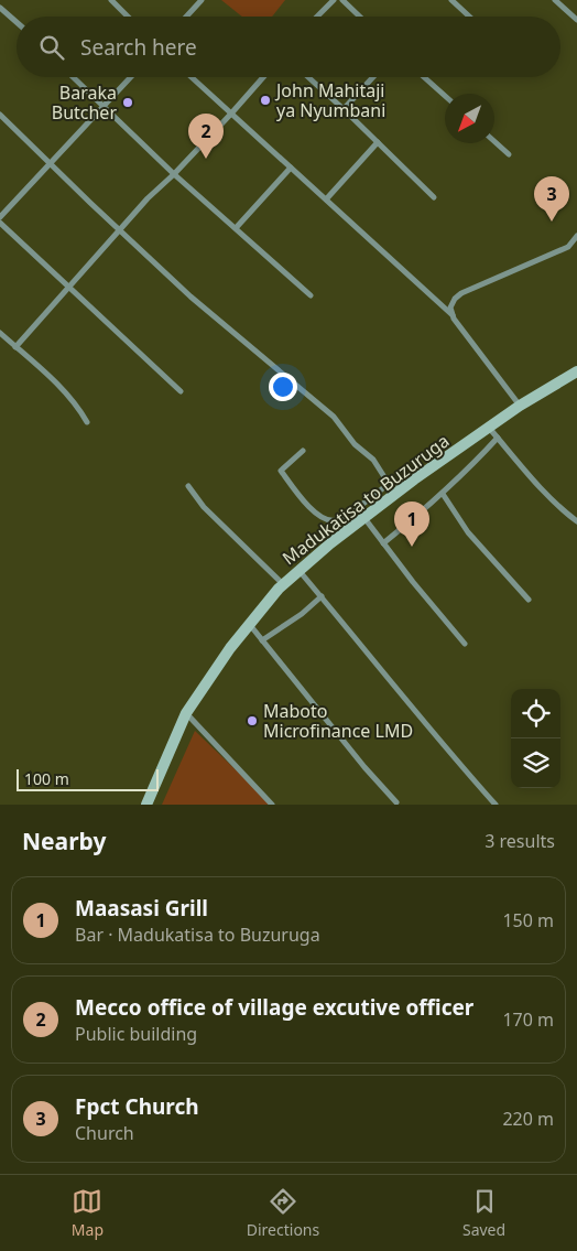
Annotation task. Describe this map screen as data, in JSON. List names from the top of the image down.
{
  "streets": {
    "main road": ["Madukatisa to Buzuruga"]
  },
  "places": ["John Mahitaji ya Nyumbani", "Baraka Butcher", "Maboto Microfinance LMD"],
  "scale_bar": "100 m",
  "north": "bottom left",
  "page": {
    "search": "Search here",
    "pins": ["2", "3", "1"],
    "scale": "100 m",
    "heading": ["Nearby", "3 results"],
    "list": [
      {
        "mark": "1",
        "name": "Maasasi Grill",
        "note": "Bar · Madukatisa to Buzuruga",
        "value": "150 m"
      },
      {
        "mark": "2",
        "name": "Mecco office of village excutive officer",
        "note": "Public building",
        "value": "170 m"
      },
      {
        "mark": "3",
        "name": "Fpct Church",
        "note": "Church",
        "value": "220 m"
      }
    ],
    "nav": ["Map", "Directions", "Saved"]
  }
}
